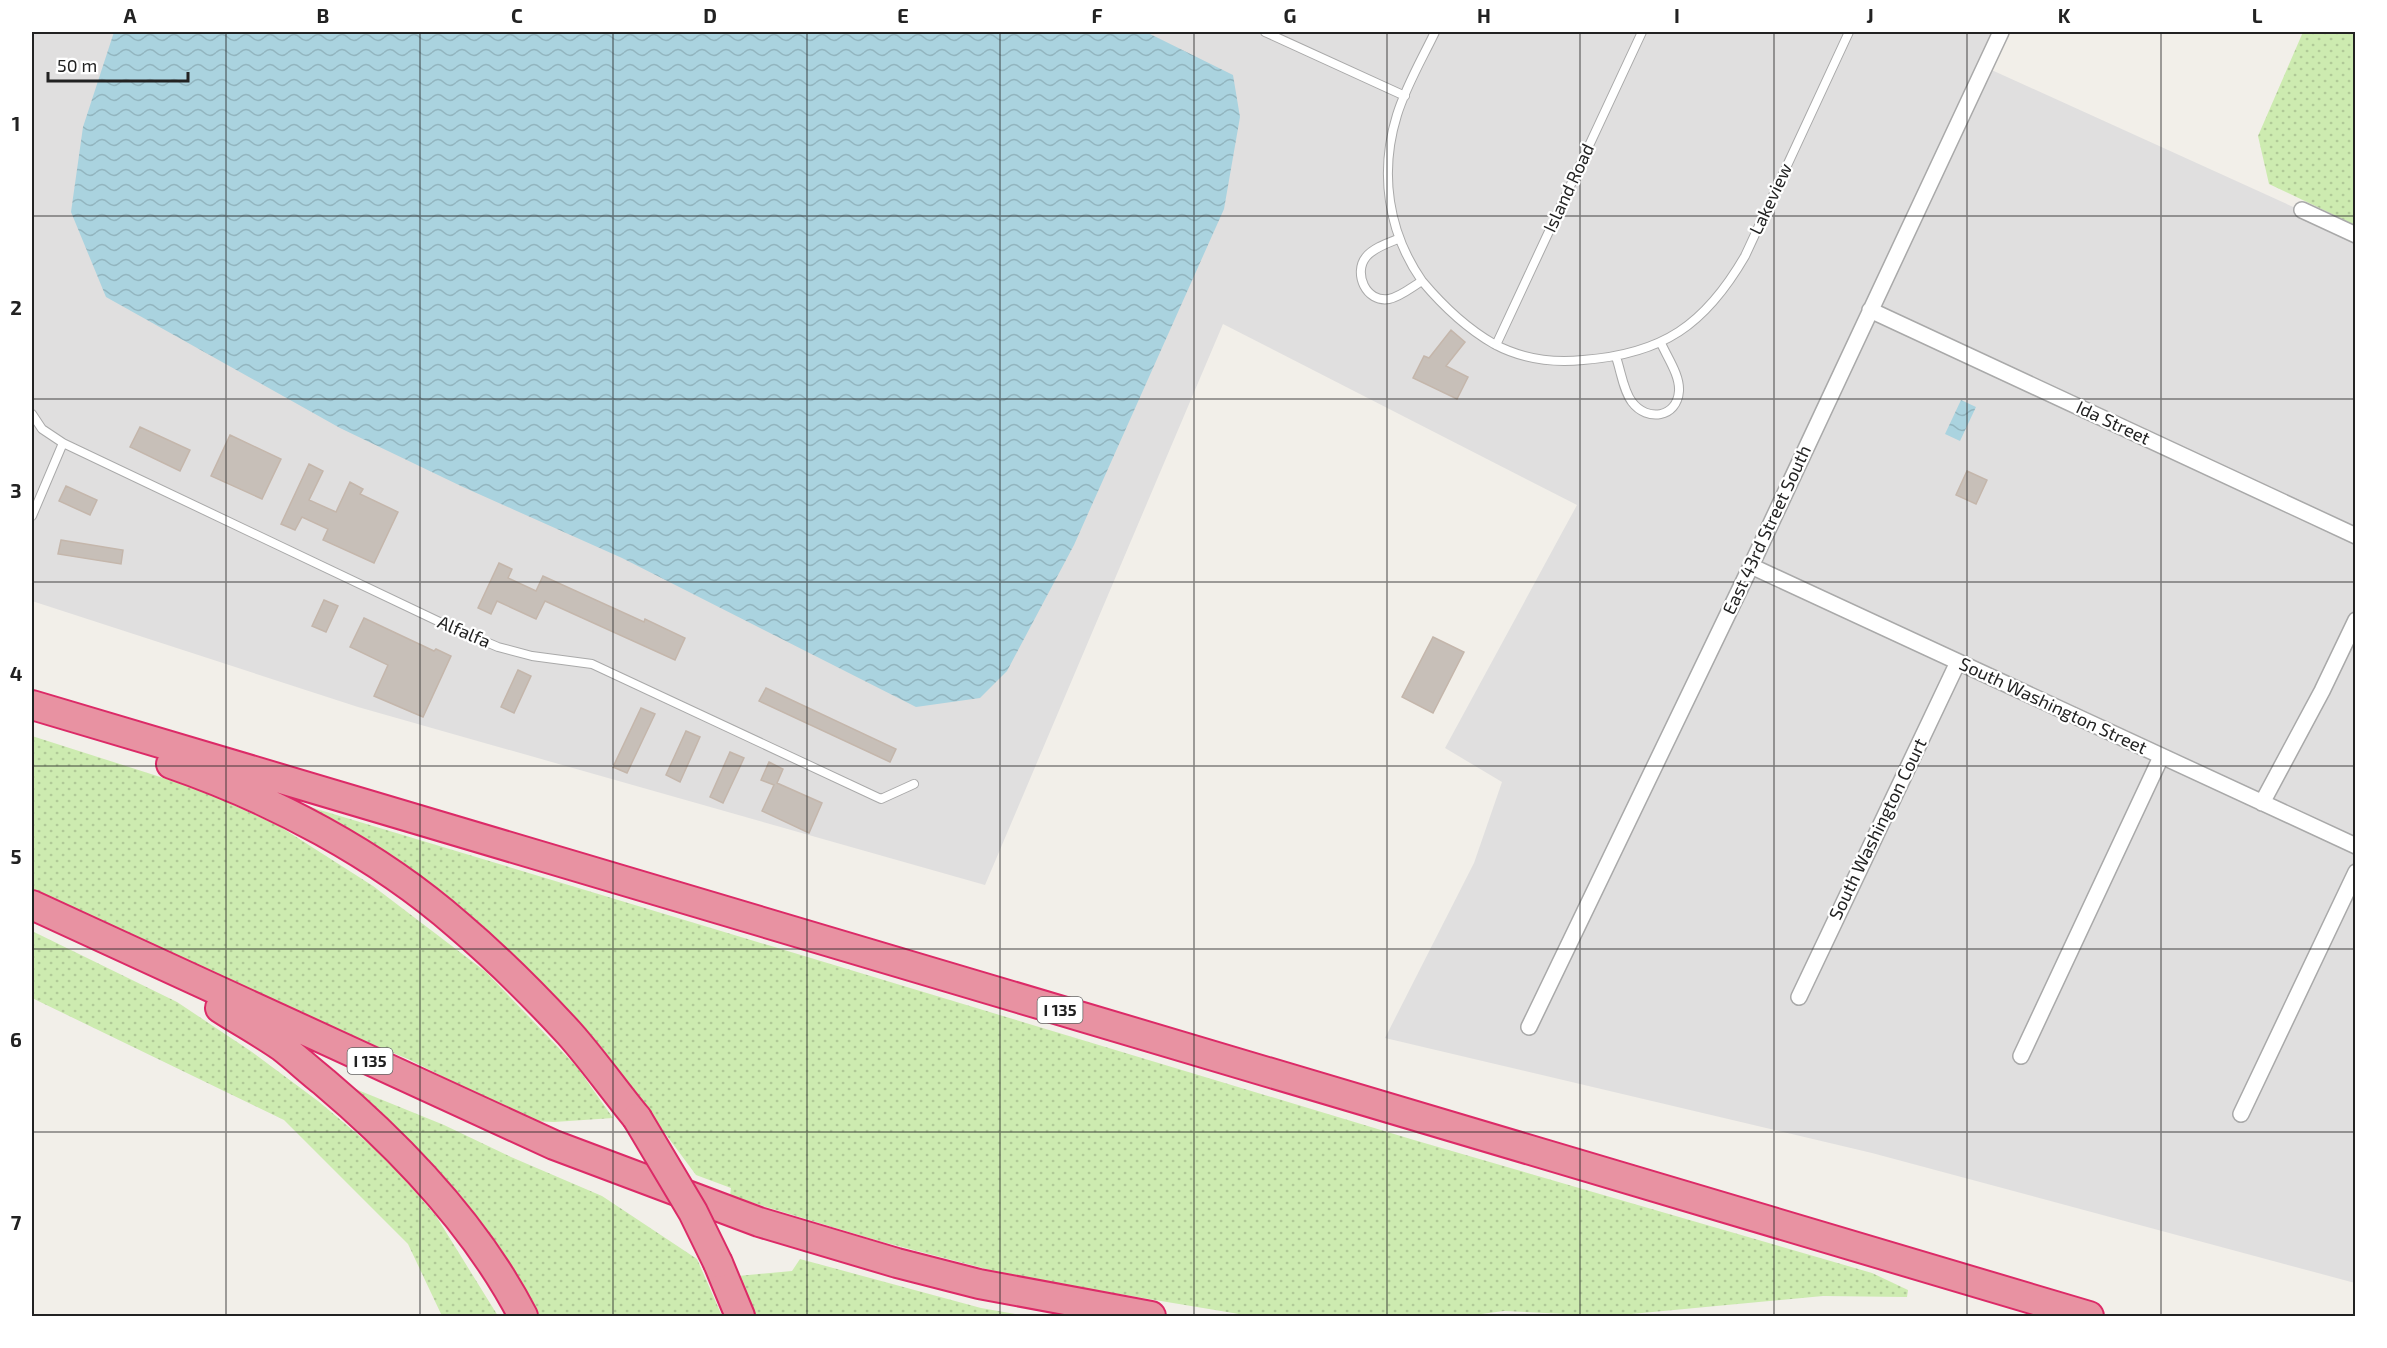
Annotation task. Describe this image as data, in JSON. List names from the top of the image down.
{
  "streets": {
    "highway": ["I 135"],
    "street": [
      "Ida Street",
      "East 43rd Street South",
      "South Washington Street",
      "South Washington Court"
    ],
    "lane": ["Island Road", "Lakeview", "Alfalfa"]
  },
  "crossings": [
    ["Island Road", "Lakeview"],
    ["Ida Street", "East 43rd Street South"],
    ["East 43rd Street South", "South Washington Street"],
    ["South Washington Street", "South Washington Court"]
  ],
  "scale_bar": "50 m",
  "grid": {
    "columns": [
      "A",
      "B",
      "C",
      "D",
      "E",
      "F",
      "G",
      "H",
      "I",
      "J",
      "K",
      "L"
    ],
    "rows": [
      "1",
      "2",
      "3",
      "4",
      "5",
      "6",
      "7"
    ]
  }
}
